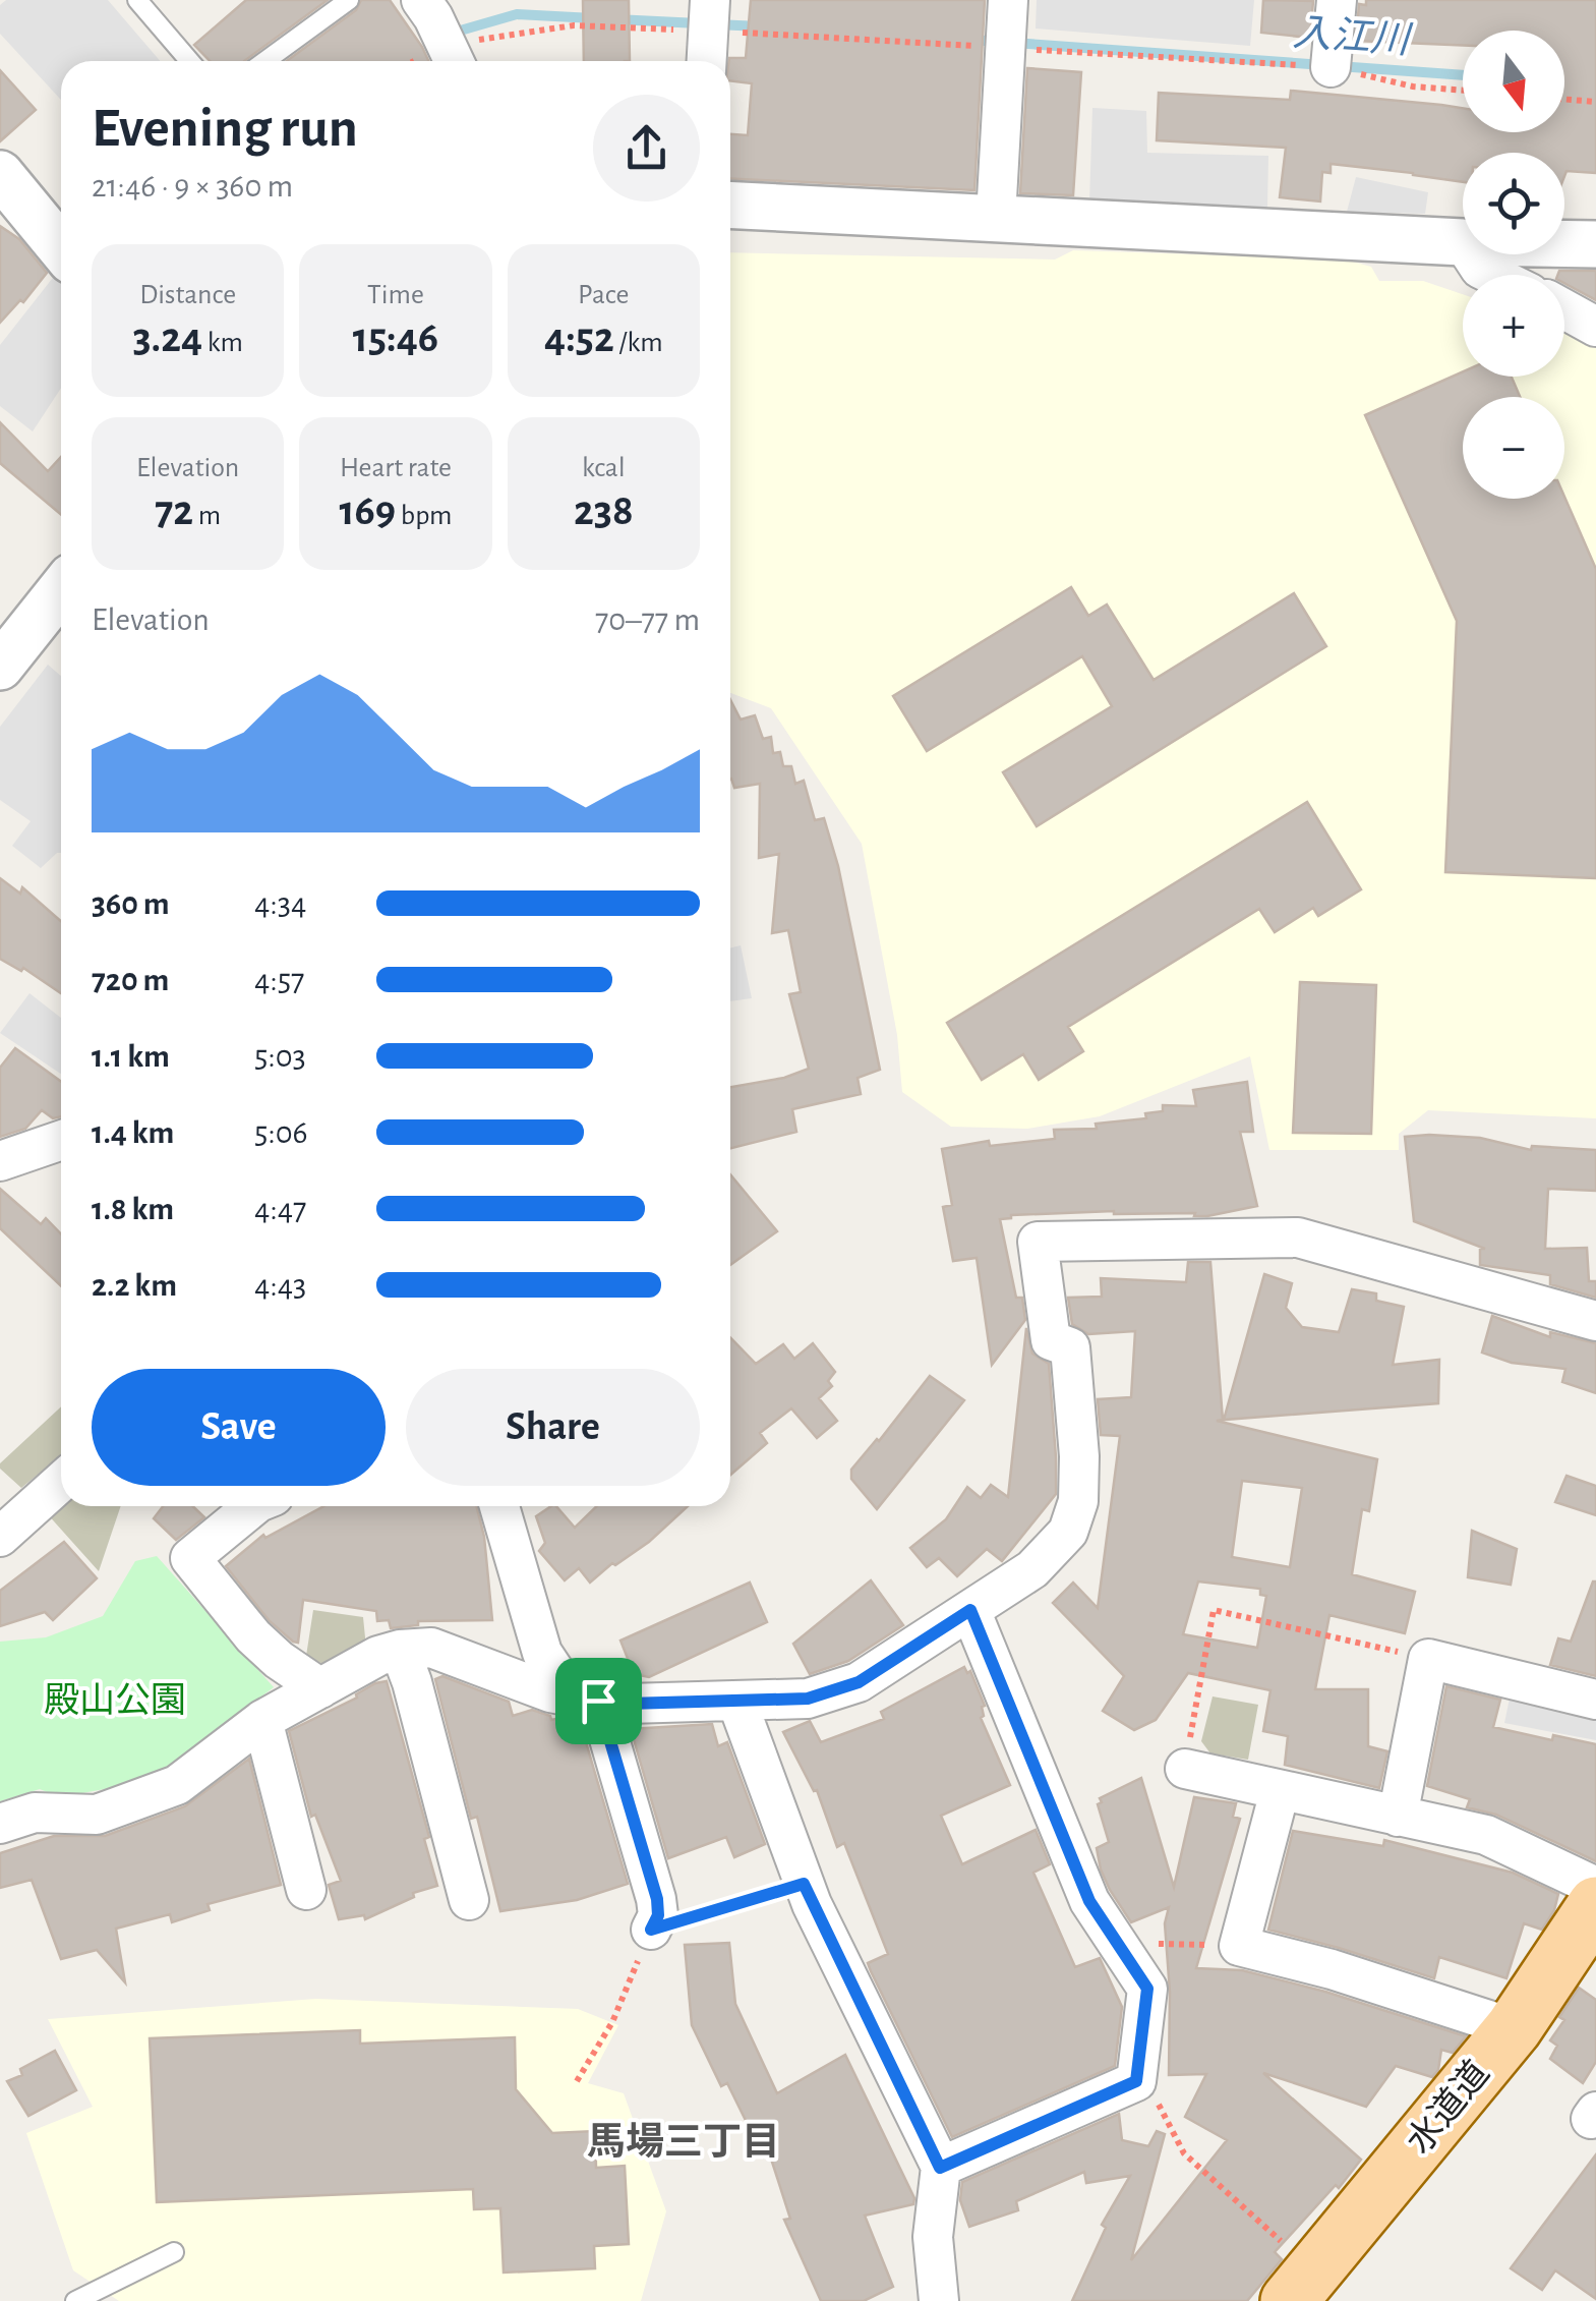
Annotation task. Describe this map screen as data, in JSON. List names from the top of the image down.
{
  "streets": {
    "main road": ["水道道"]
  },
  "districts": ["馬場三丁目"],
  "water": ["入江川"],
  "parks": ["殿山公園"],
  "north": "bottom",
  "page": {
    "map_buttons": ["+", "−"],
    "heading": ["Evening run", "21:46 · 9 × 360 m"],
    "stats": [
      ["Distance", "3.24 km"],
      ["Time", "15:46"],
      ["Pace", "4:52 /km"],
      ["Elevation", "72 m"],
      ["Heart rate", "169 bpm"],
      ["kcal", "238"]
    ],
    "chart": ["Elevation", "70–77 m"],
    "list": [
      {
        "name": "360 m",
        "note": "4:34"
      },
      {
        "name": "720 m",
        "note": "4:57"
      },
      {
        "name": "1.1 km",
        "note": "5:03"
      },
      {
        "name": "1.4 km",
        "note": "5:06"
      },
      {
        "name": "1.8 km",
        "note": "4:47"
      },
      {
        "name": "2.2 km",
        "note": "4:43"
      }
    ],
    "buttons": ["Save", "Share"]
  }
}
